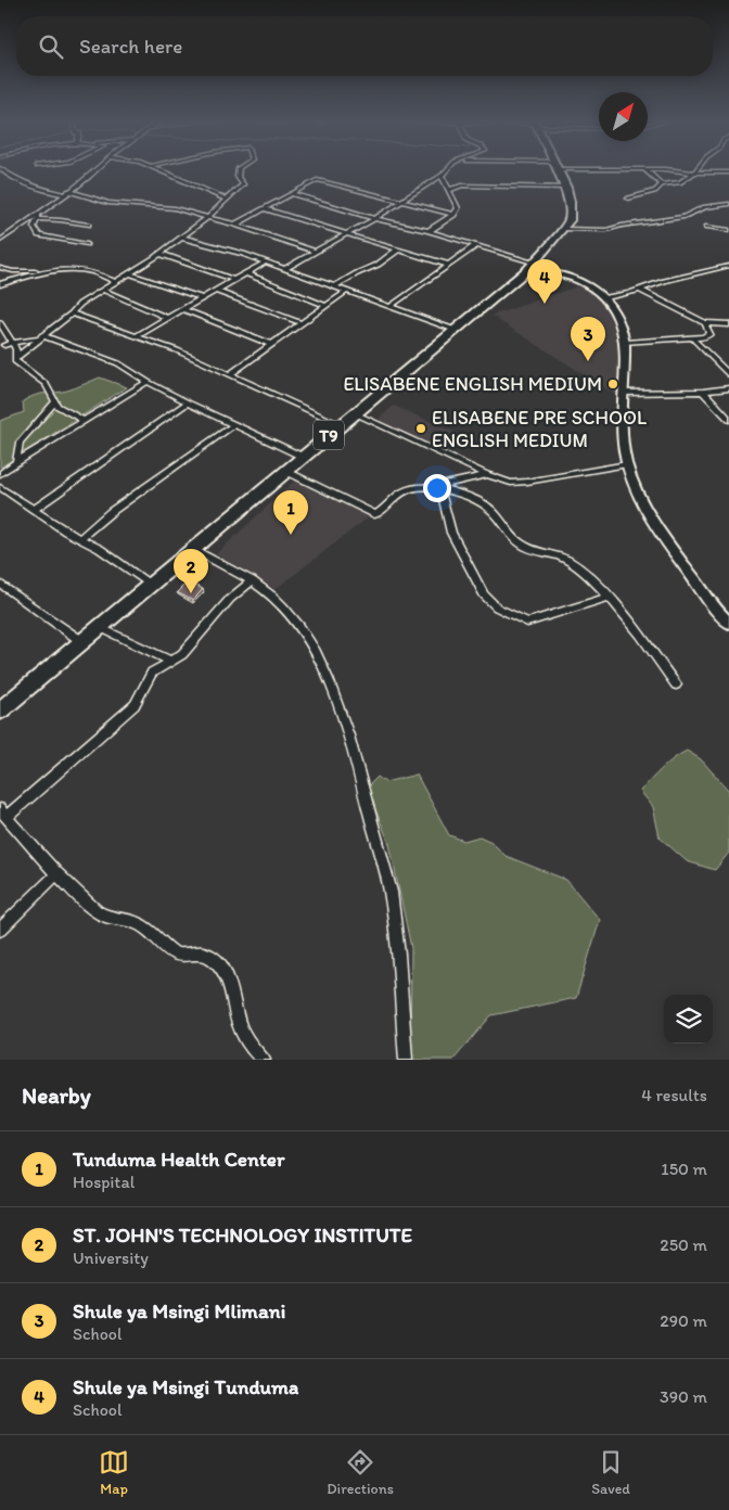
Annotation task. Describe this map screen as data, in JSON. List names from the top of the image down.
{
  "streets": {
    "highway": ["T9"]
  },
  "places": ["ELISABENE ENGLISH MEDIUM", "ELISABENE PRE SCHOOL ENGLISH MEDIUM"],
  "north": "top right",
  "page": {
    "search": "Search here",
    "pins": [
      "4",
      "3",
      "1",
      "2"
    ],
    "heading": ["Nearby", "4 results"],
    "list": [
      {
        "mark": "1",
        "name": "Tunduma Health Center",
        "note": "Hospital",
        "value": "150 m"
      },
      {
        "mark": "2",
        "name": "ST. JOHN'S TECHNOLOGY INSTITUTE",
        "note": "University",
        "value": "250 m"
      },
      {
        "mark": "3",
        "name": "Shule ya Msingi Mlimani",
        "note": "School",
        "value": "290 m"
      },
      {
        "mark": "4",
        "name": "Shule ya Msingi Tunduma",
        "note": "School",
        "value": "390 m"
      }
    ],
    "nav": ["Map", "Directions", "Saved"]
  }
}
